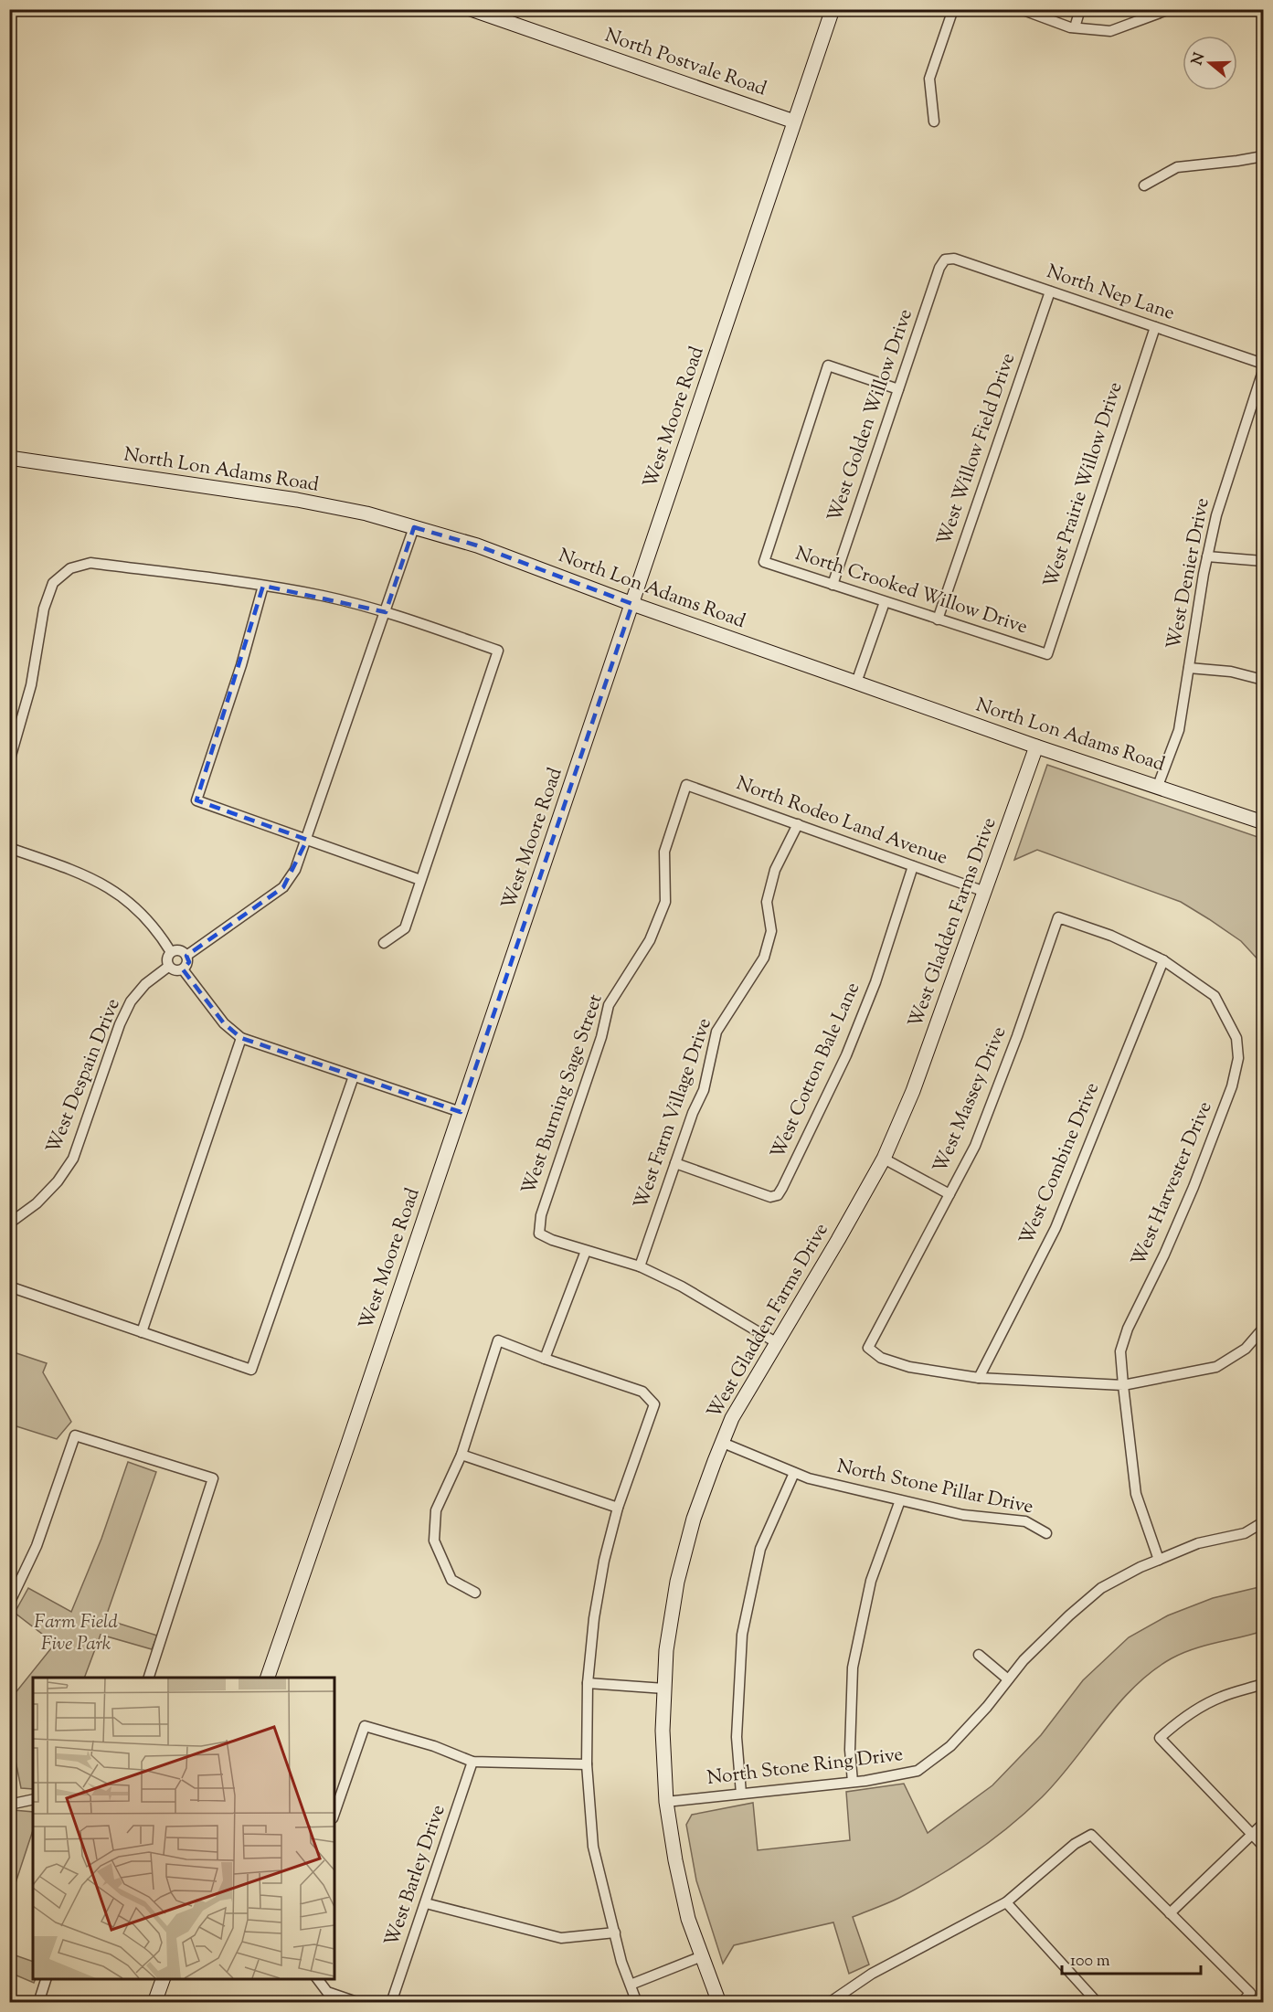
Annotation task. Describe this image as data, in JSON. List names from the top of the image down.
{
  "streets": {
    "street": [
      "North Postvale Road",
      "North Nep Lane",
      "West Golden Willow Drive",
      "West Moore Road",
      "West Willow Field Drive",
      "North Lon Adams Road",
      "West Prairie Willow Drive",
      "West Denier Drive",
      "North Crooked Willow Drive",
      "North Rodeo Land Avenue",
      "West Gladden Farms Drive",
      "West Cotton Bale Lane",
      "West Despain Drive",
      "West Burning Sage Street",
      "West Massey Drive",
      "West Farm Village Drive",
      "West Combine Drive",
      "West Harvester Drive",
      "North Stone Pillar Drive",
      "North Stone Ring Drive",
      "West Barley Drive"
    ]
  },
  "crossings": [
    ["North Postvale Road", "West Moore Road"],
    ["North Nep Lane", "West Golden Willow Drive"],
    ["North Nep Lane", "West Willow Field Drive"],
    ["North Nep Lane", "West Prairie Willow Drive"],
    ["West Golden Willow Drive", "North Crooked Willow Drive"],
    ["West Moore Road", "North Lon Adams Road"],
    ["West Willow Field Drive", "North Crooked Willow Drive"],
    ["North Lon Adams Road", "West Denier Drive"],
    ["North Lon Adams Road", "West Gladden Farms Drive"],
    ["West Prairie Willow Drive", "North Crooked Willow Drive"],
    ["North Rodeo Land Avenue", "West Gladden Farms Drive"],
    ["North Rodeo Land Avenue", "West Cotton Bale Lane"],
    ["North Rodeo Land Avenue", "West Burning Sage Street"],
    ["North Rodeo Land Avenue", "West Farm Village Drive"],
    ["West Gladden Farms Drive", "North Stone Pillar Drive"],
    ["West Gladden Farms Drive", "North Stone Ring Drive"],
    ["West Cotton Bale Lane", "West Farm Village Drive"],
    ["West Massey Drive", "West Combine Drive"],
    ["West Massey Drive", "West Harvester Drive"],
    ["West Combine Drive", "West Harvester Drive"],
    ["West Harvester Drive", "North Stone Ring Drive"]
  ],
  "parks": ["Farm Field Five Park"],
  "scale_bar": "100 m",
  "north": "left"
}
